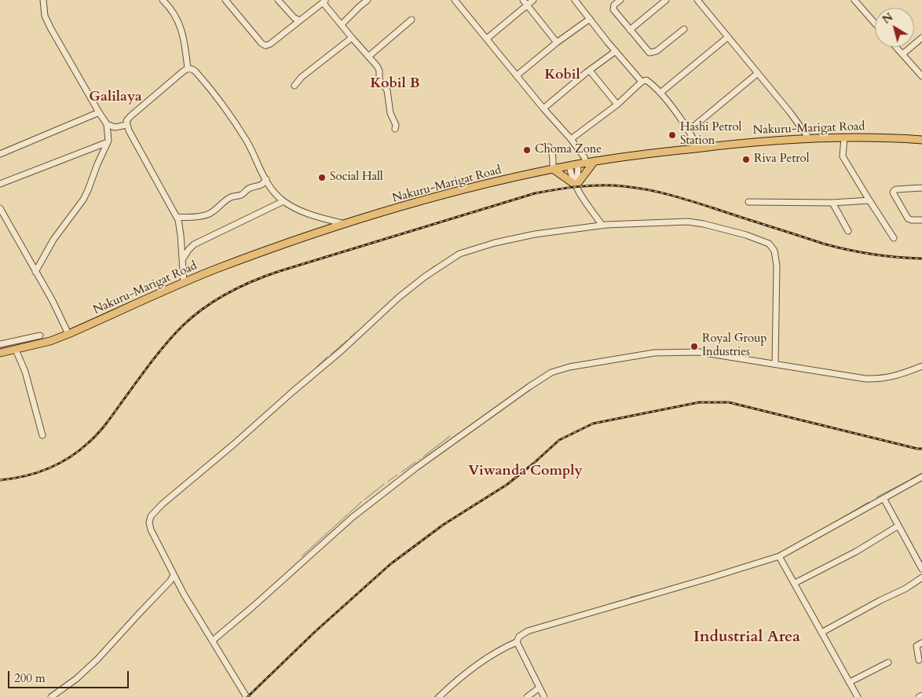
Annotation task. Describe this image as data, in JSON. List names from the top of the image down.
{
  "streets": {
    "main road": ["Nakuru-Marigat Road"]
  },
  "districts": [
    "Kobil",
    "Kobil B",
    "Galilaya",
    "Viwanda Comply",
    "Industrial Area"
  ],
  "places": [
    "Hashi Petrol Station",
    "Choma Zone",
    "Riva Petrol",
    "Social Hall",
    "Royal Group Industries"
  ],
  "scale_bar": "200 m",
  "north": "top left"
}
